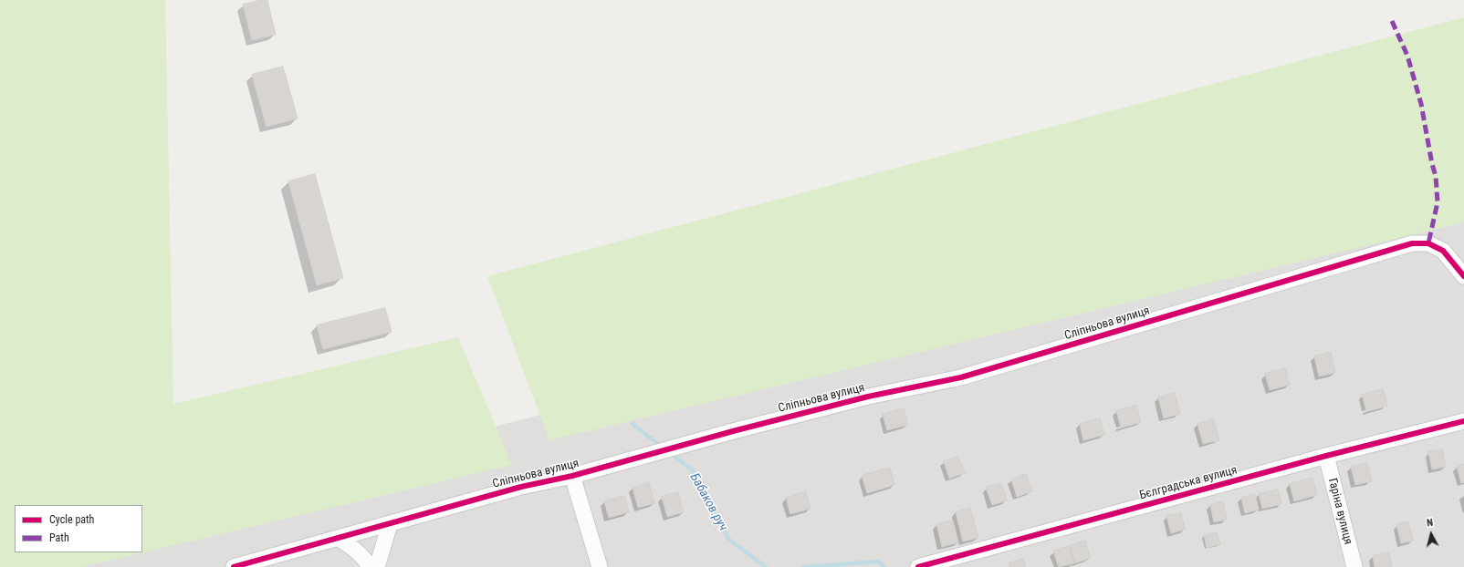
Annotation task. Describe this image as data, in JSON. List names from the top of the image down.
{
  "streets": {
    "street": ["Сліпньова вулиця", "Бєлградська вулиця", "Гаріна вулиця"]
  },
  "crossings": [
    ["Бєлградська вулиця", "Гаріна вулиця"]
  ],
  "water": ["Бабаков.руч"],
  "legend": ["Cycle path", "Path"],
  "north": "top"
}
